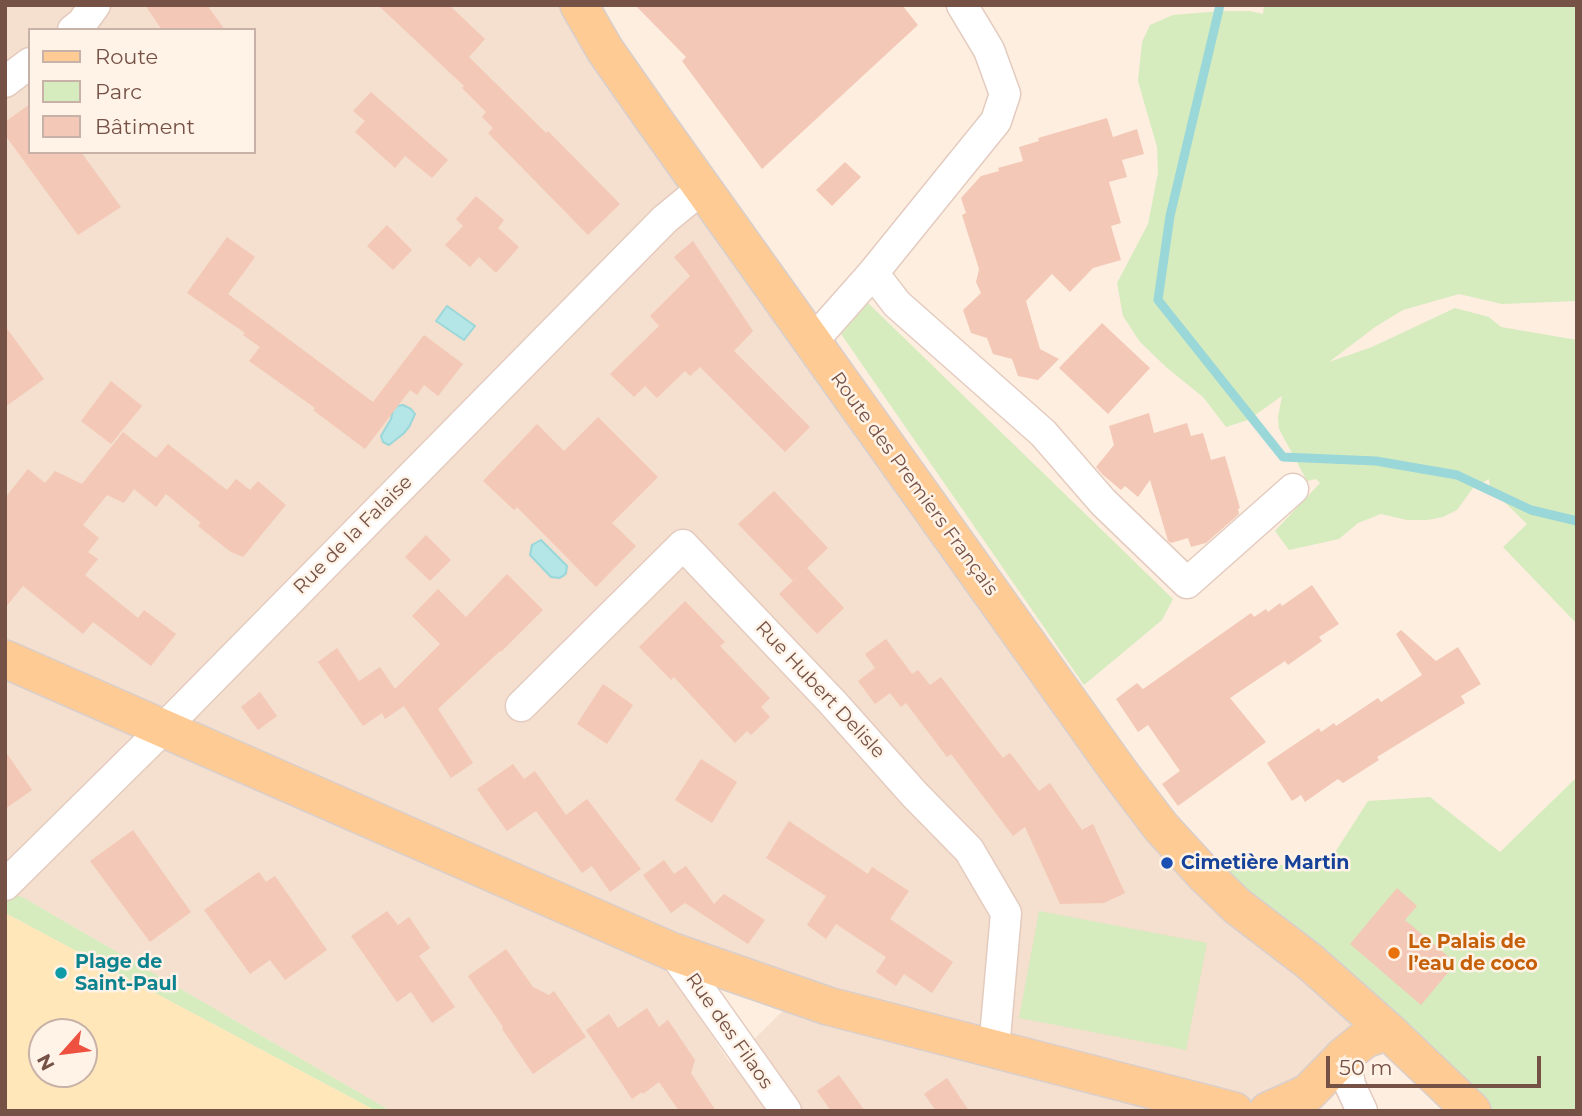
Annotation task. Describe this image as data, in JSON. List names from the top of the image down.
{
  "streets": {
    "main road": ["Route des Premiers Français"],
    "street": ["Rue de la Falaise", "Rue Hubert Delisle", "Rue des Filaos"]
  },
  "crossings": [
    ["Route des Premiers Français", "Rue de la Falaise"]
  ],
  "places": ["Cimetière Martin", "Le Palais de l’eau de coco", "Plage de Saint-Paul"],
  "legend": ["Route", "Parc", "Bâtiment"],
  "scale_bar": "50 m",
  "north": "bottom left"
}
